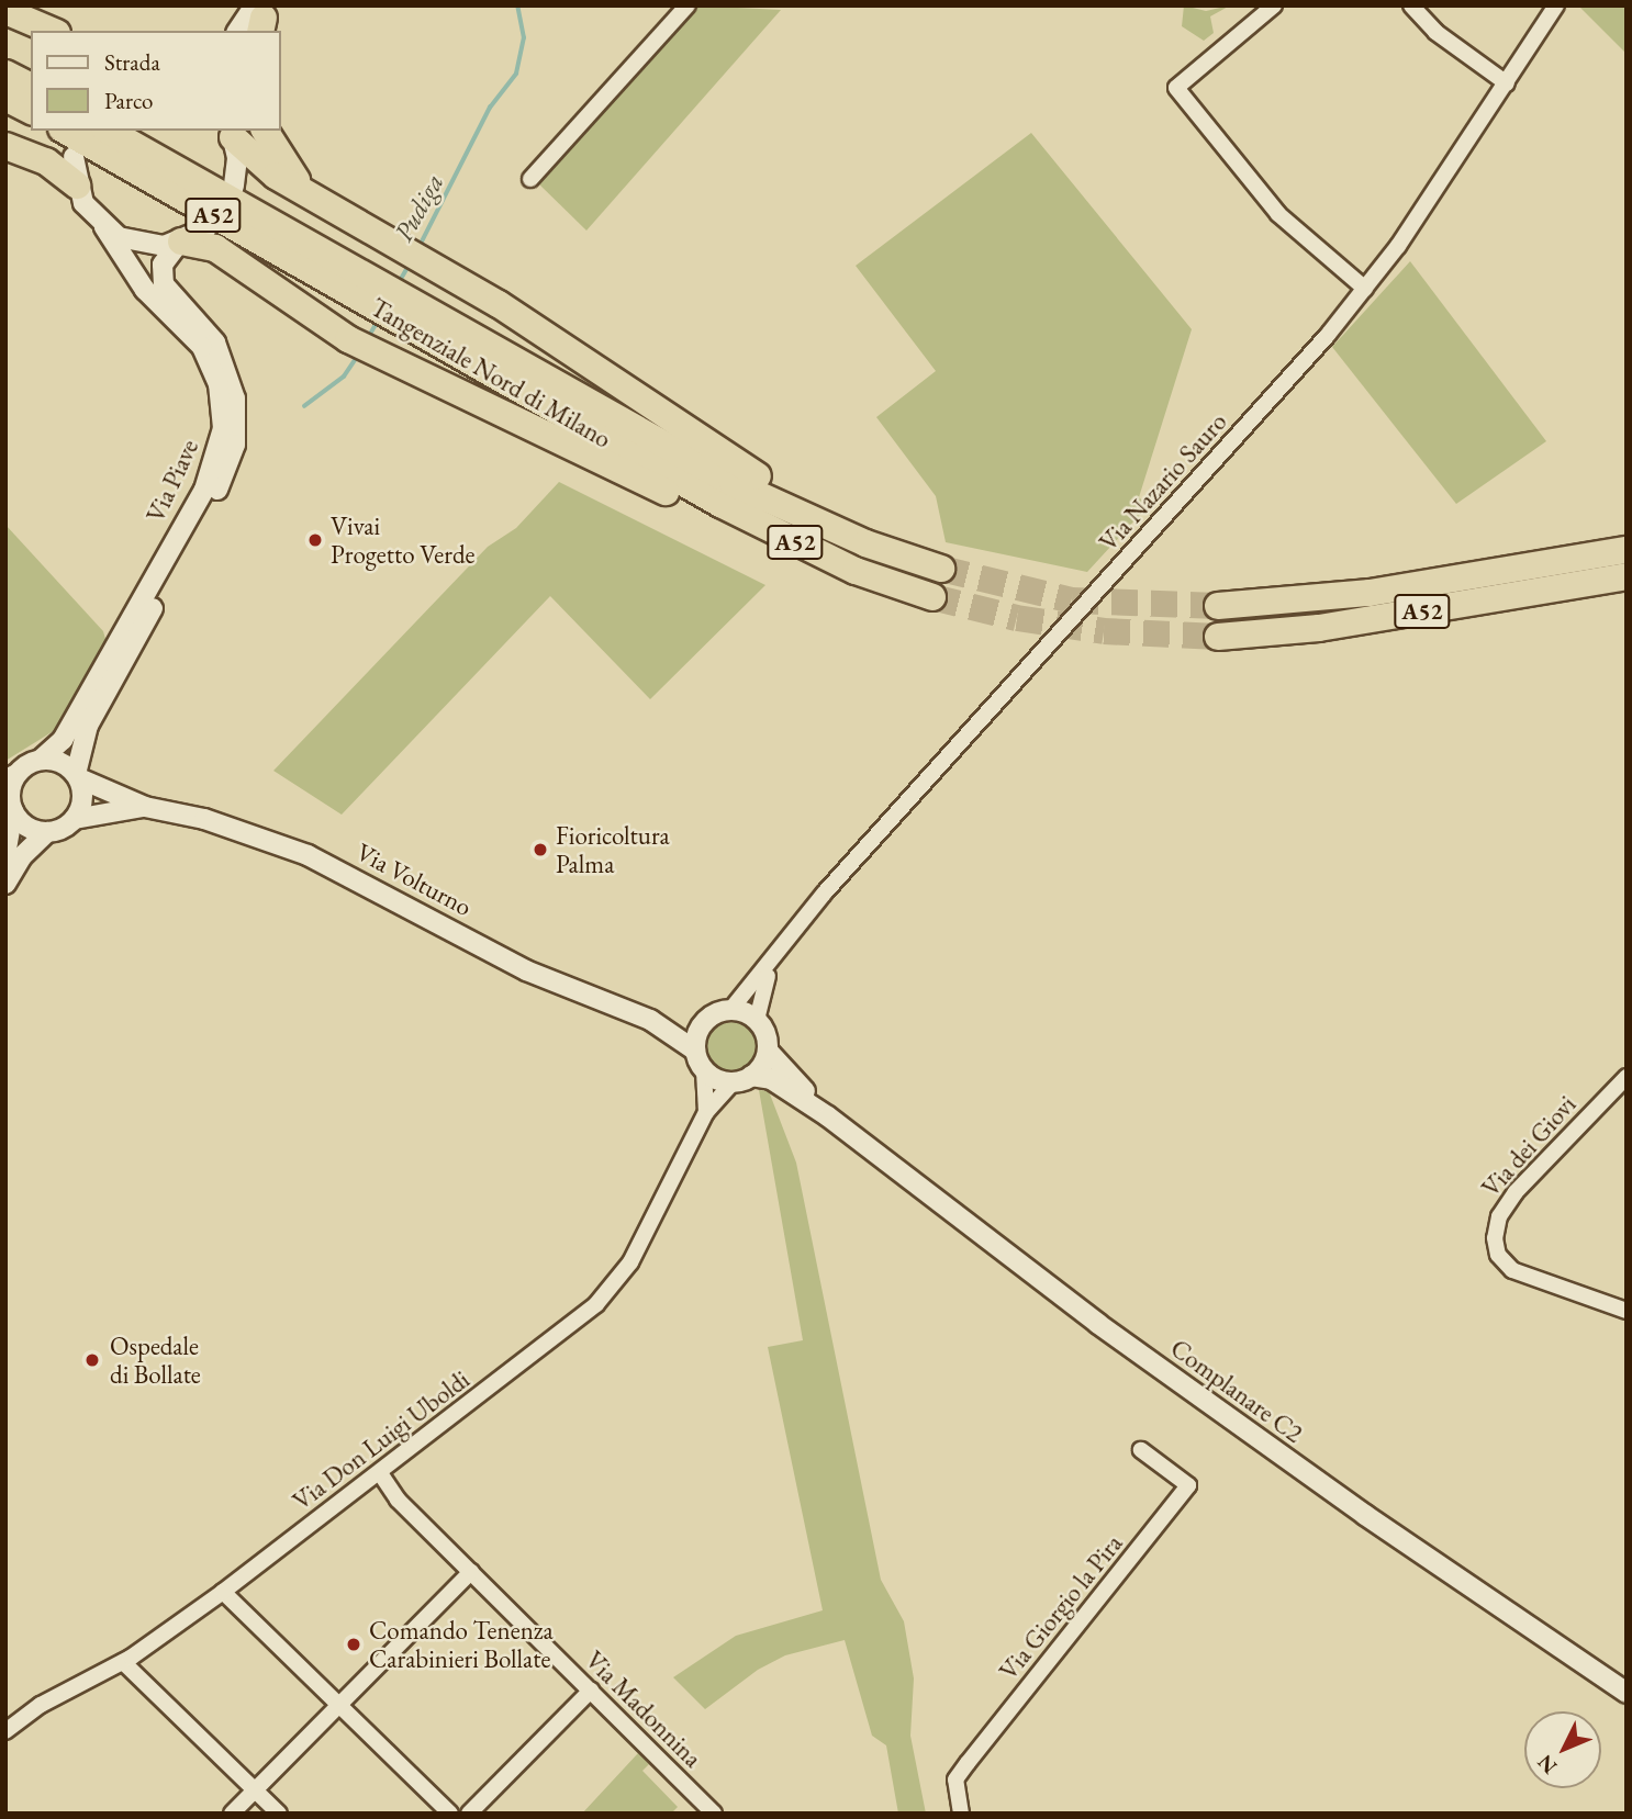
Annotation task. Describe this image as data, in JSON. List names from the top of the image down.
{
  "streets": {
    "highway": ["A52", "Tangenziale Nord di Milano"],
    "street": [
      "Via Piave",
      "Via Nazario Sauro",
      "Via Volturno",
      "Via dei Giovi",
      "Complanare C2",
      "Via Don Luigi Uboldi",
      "Via Giorgio la Pira",
      "Via Madonnina"
    ]
  },
  "crossings": [
    ["Tangenziale Nord di Milano", "Via Piave"],
    ["Via Piave", "Via Volturno"],
    ["Via Nazario Sauro", "Via Volturno"],
    ["Via Nazario Sauro", "Complanare C2"],
    ["Via Nazario Sauro", "Via Don Luigi Uboldi"],
    ["Via Volturno", "Complanare C2"],
    ["Via Volturno", "Via Don Luigi Uboldi"],
    ["Complanare C2", "Via Don Luigi Uboldi"],
    ["Via Don Luigi Uboldi", "Via Madonnina"]
  ],
  "water": ["Pudiga"],
  "places": [
    "Vivai Progetto Verde",
    "Fioricoltura Palma",
    "Ospedale di Bollate",
    "Comando Tenenza Carabinieri Bollate"
  ],
  "legend": ["Strada", "Parco"],
  "north": "bottom left"
}
